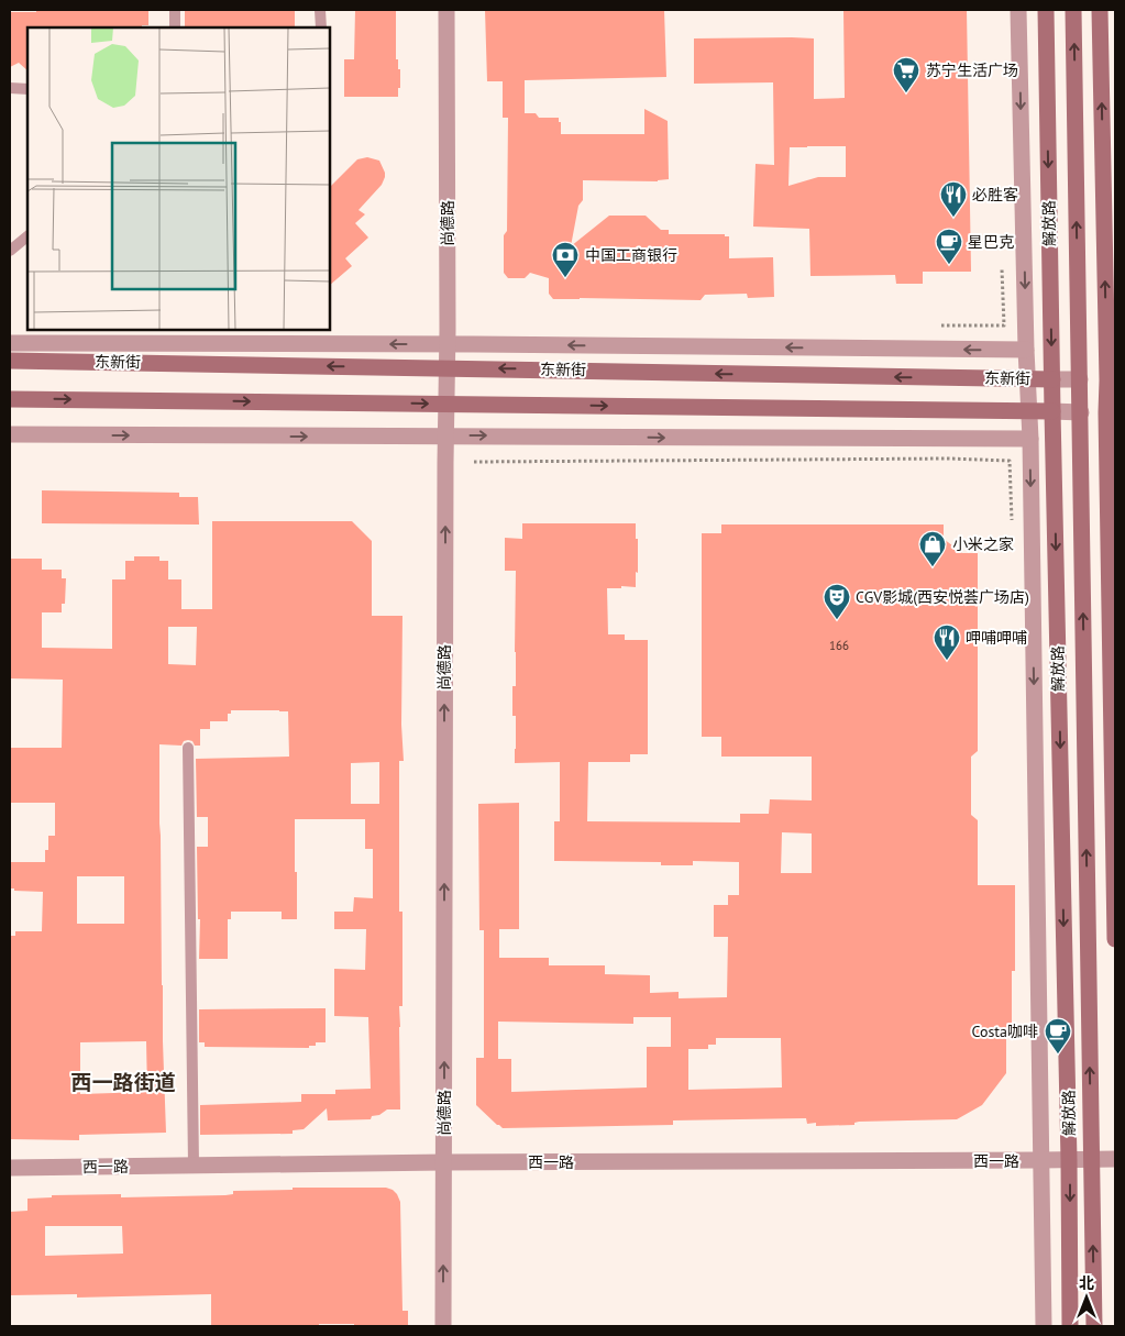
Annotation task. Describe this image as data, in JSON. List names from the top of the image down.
{
  "streets": {
    "main road": ["解放路", "东新街"],
    "street": ["尚德路", "西一路"]
  },
  "crossings": [
    ["尚德路", "东新街"],
    ["尚德路", "西一路"],
    ["解放路", "东新街"],
    ["解放路", "西一路"]
  ],
  "one_way": ["尚德路"],
  "districts": ["西一路街道"],
  "places": {
    "supermarket": ["苏宁生活广场"],
    "restaurant": ["必胜客", "呷哺呷哺"],
    "cafe": ["星巴克", "Costa咖啡"],
    "bank": ["中国工商银行"],
    "shop": ["小米之家"],
    "theatre": ["CGV影城(西安悦荟广场店)"]
  },
  "house_numbers": ["166"],
  "north": "top"
}
